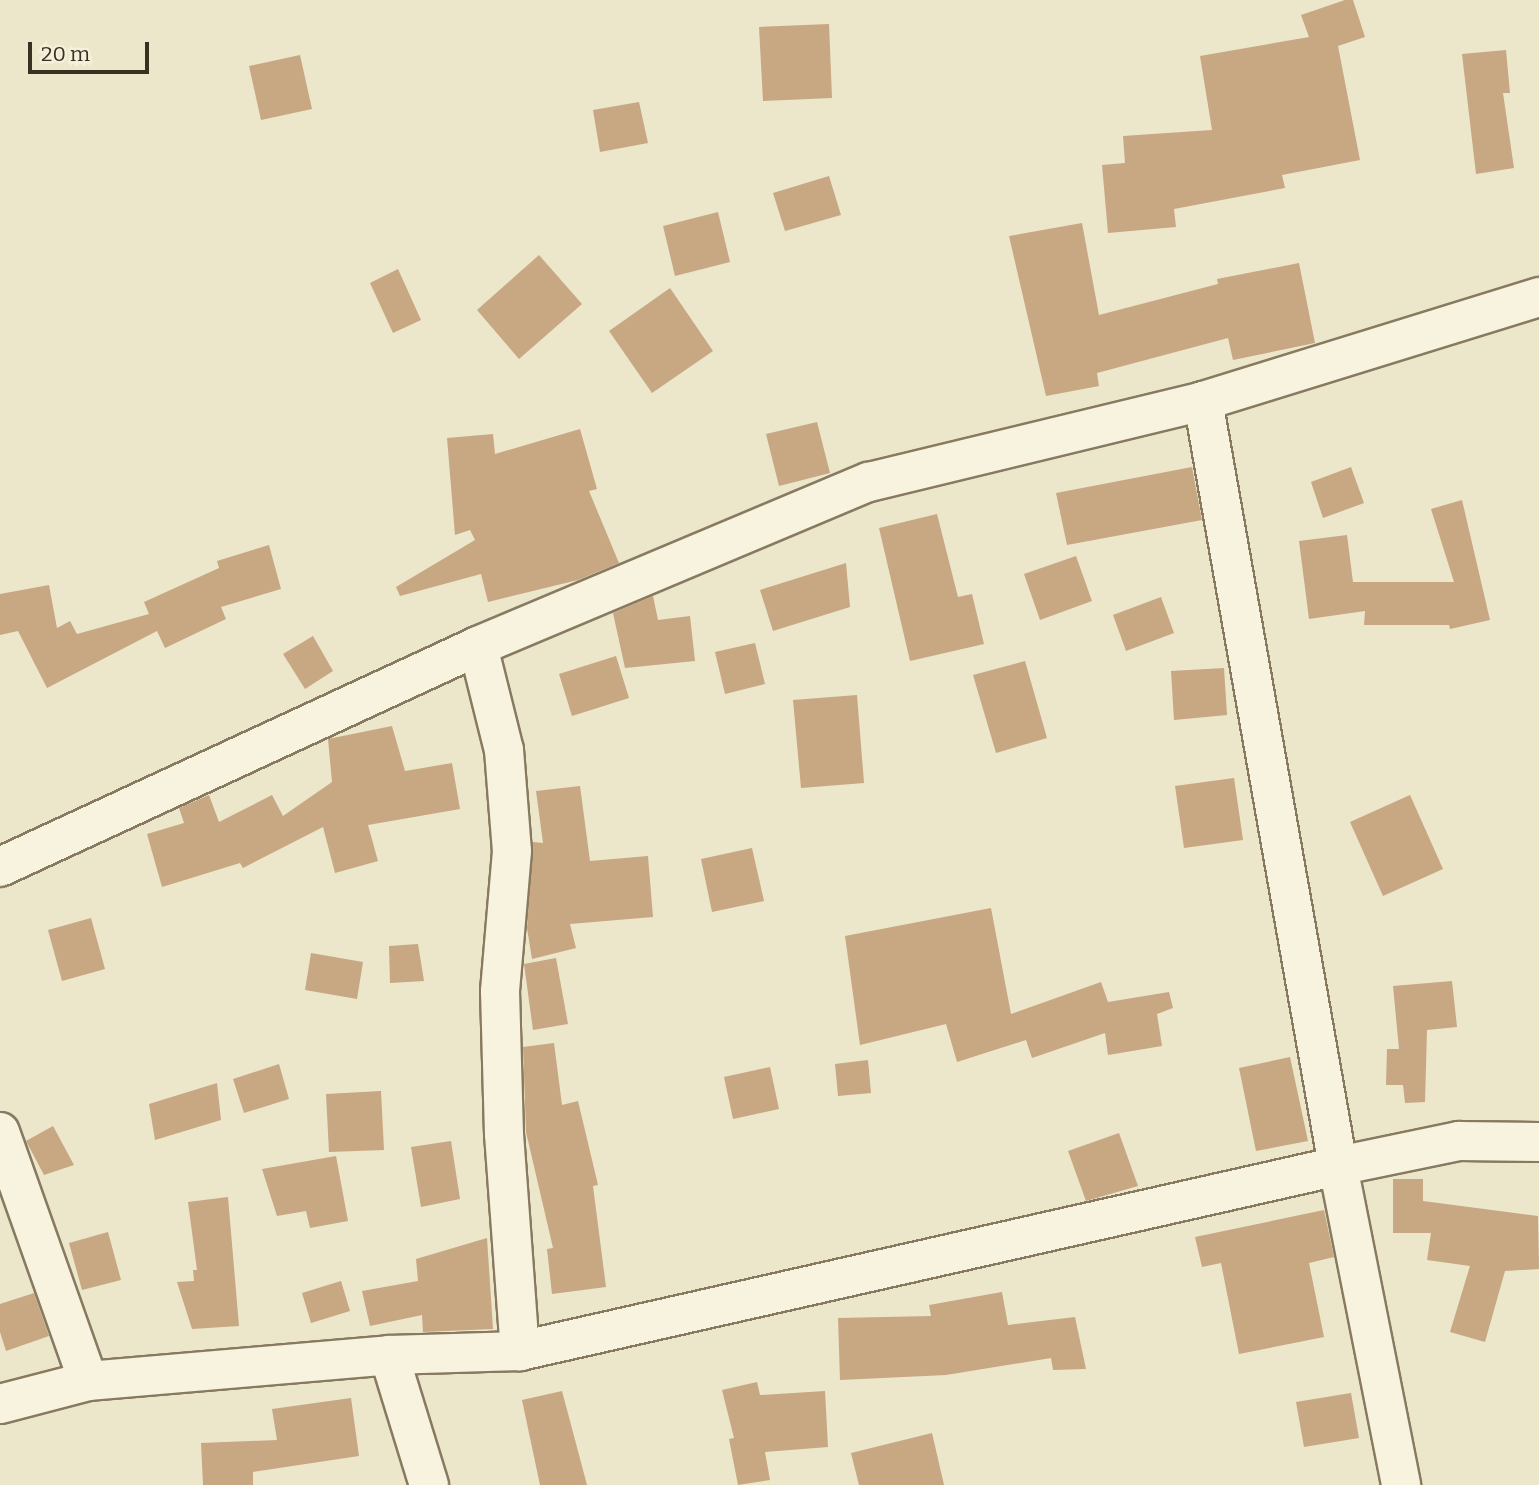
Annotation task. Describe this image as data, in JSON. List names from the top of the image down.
{
  "scale_bar": "20 m"
}
